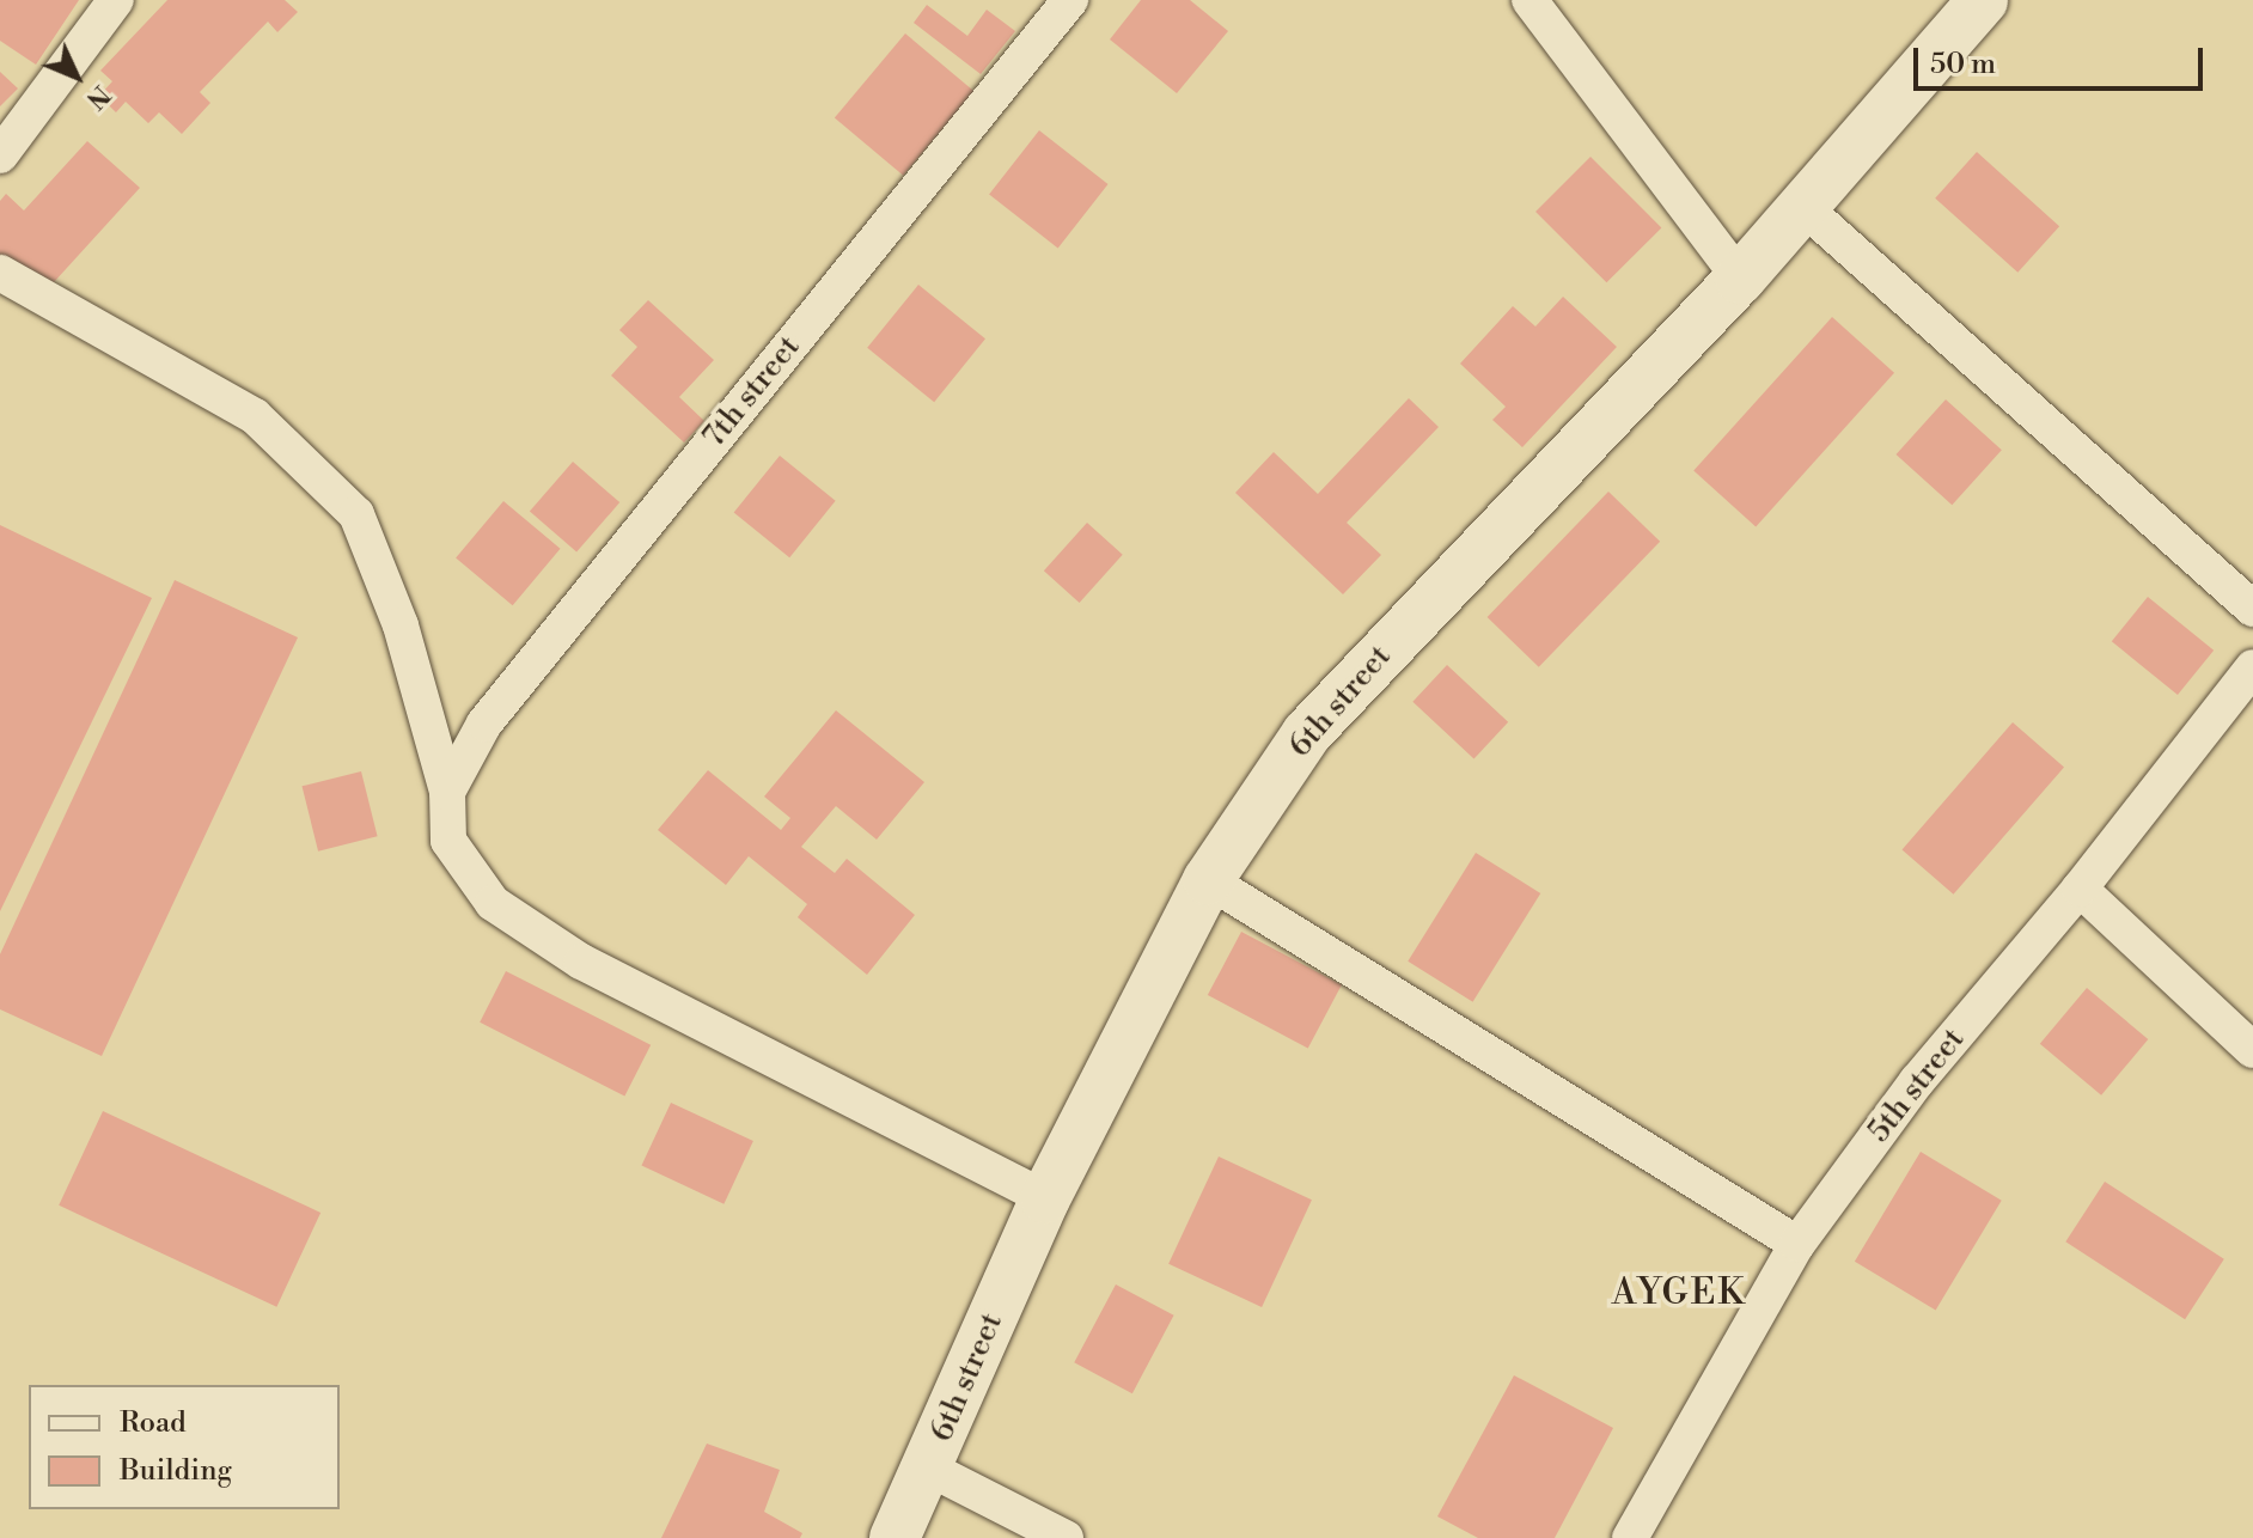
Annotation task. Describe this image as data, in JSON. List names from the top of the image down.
{
  "streets": {
    "main road": ["6th street"],
    "street": ["7th street", "5th street"]
  },
  "districts": ["AYGEK"],
  "legend": ["Road", "Building"],
  "scale_bar": "50 m",
  "north": "bottom right"
}
